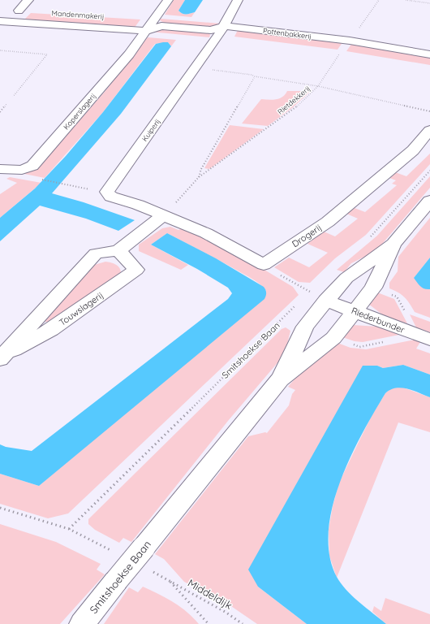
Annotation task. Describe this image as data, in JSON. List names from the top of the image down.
{
  "streets": {
    "street": [
      "Mandenmakerij",
      "Pottenbakkerij",
      "Koperslagerij",
      "Kuiperij",
      "Drogerij",
      "Touwslagerij",
      "Riederbunder",
      "Smitshoekse Baan"
    ],
    "path": ["Rietdekkerij", "Middeldijk"]
  },
  "crossings": [
    ["Mandenmakerij", "Pottenbakkerij"],
    ["Mandenmakerij", "Koperslagerij"],
    ["Pottenbakkerij", "Kuiperij"],
    ["Riederbunder", "Smitshoekse Baan"]
  ]
}
